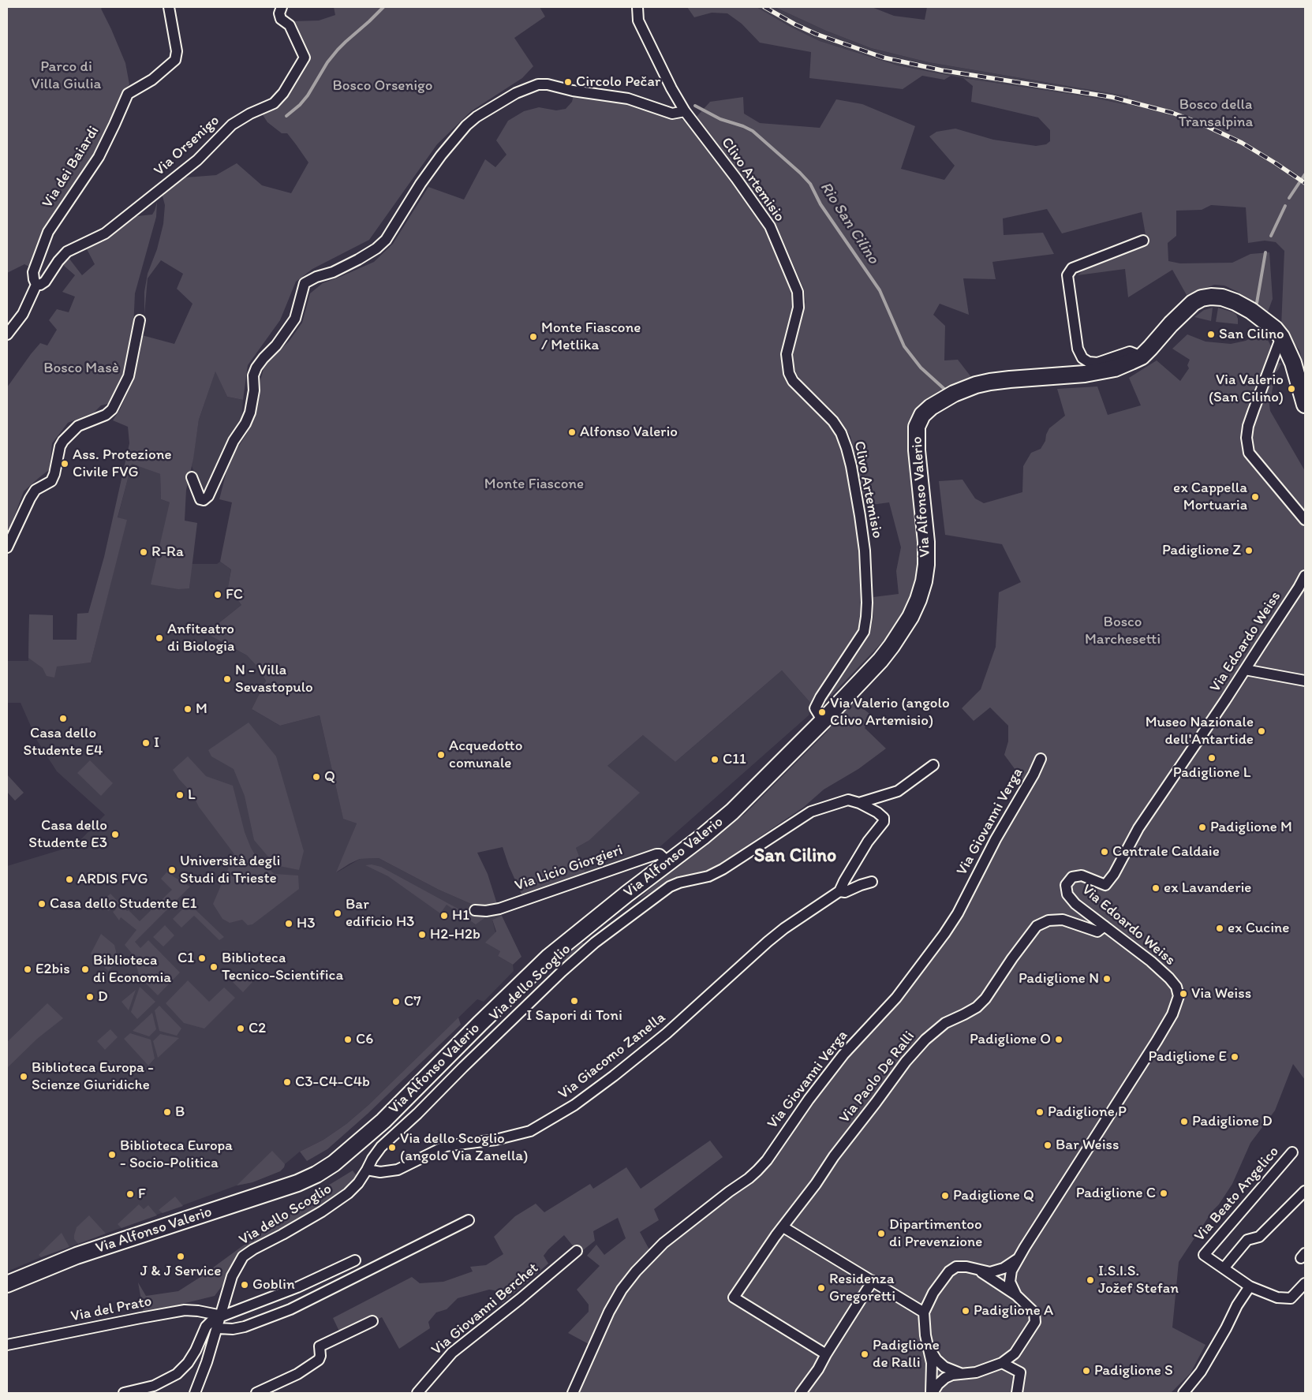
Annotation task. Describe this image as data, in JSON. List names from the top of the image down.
{
  "streets": {
    "main road": ["Via Alfonso Valerio"],
    "street": [
      "Via Orsenigo",
      "Via dei Baiardi",
      "Clivo Artemisio",
      "Via Edoardo Weiss",
      "Via Giovanni Verga",
      "Via Licio Giorgieri",
      "Via dello Scoglio",
      "Via Giacomo Zanella",
      "Via Paolo De Ralli",
      "Via Beato Angelico",
      "Via del Prato",
      "Via Giovanni Berchet"
    ]
  },
  "crossings": [
    ["Via Orsenigo", "Via dei Baiardi"],
    ["Clivo Artemisio", "Via Alfonso Valerio"],
    ["Via Alfonso Valerio", "Via Licio Giorgieri"],
    ["Via Edoardo Weiss", "Via Paolo De Ralli"],
    ["Via dello Scoglio", "Via Giacomo Zanella"],
    ["Via dello Scoglio", "Via del Prato"]
  ],
  "districts": ["San Cilino"],
  "water": ["Rio San Cilino"],
  "parks": [
    "Parco di Villa Giulia",
    "Bosco Orsenigo",
    "Bosco della Transalpina",
    "Bosco Masè",
    "Monte Fiascone",
    "Bosco Marchesetti"
  ],
  "places": [
    "Circolo Pečar",
    "San Cilino",
    "Monte Fiascone / Metlika",
    "Via Valerio (San Cilino)",
    "Alfonso Valerio",
    "Ass. Protezione Civile FVG",
    "ex Cappella Mortuaria",
    "Padiglione Z",
    "R-Ra",
    "FC",
    "Anfiteatro di Biologia",
    "N - Villa Sevastopulo",
    "M",
    "Via Valerio (angolo Clivo Artemisio)",
    "Casa dello Studente E4",
    "Museo Nazionale dell'Antartide",
    "I",
    "Acquedotto comunale",
    "Padiglione L",
    "C11",
    "Q",
    "L",
    "Padiglione M",
    "Casa dello Studente E3",
    "Centrale Caldaie",
    "Università degli Studi di Trieste",
    "ARDIS FVG",
    "ex Lavanderie",
    "Casa dello Studente E1",
    "Bar edificio H3",
    "H1",
    "H3",
    "ex Cucine",
    "H2-H2b",
    "C1",
    "Biblioteca Tecnico-Scientifica",
    "E2bis",
    "Biblioteca di Economia",
    "Padiglione N",
    "Via Weiss",
    "D",
    "I Sapori di Toni",
    "C7",
    "C2",
    "C6",
    "Padiglione O",
    "Padiglione E",
    "Biblioteca Europa - Scienze Giuridiche",
    "C3-C4-C4b",
    "B",
    "Padiglione P",
    "Padiglione D",
    "Bar Weiss",
    "Via dello Scoglio (angolo Via Zanella)",
    "Biblioteca Europa - Socio-Politica",
    "Padiglione C",
    "F",
    "Padiglione Q",
    "Dipartimentoo di Prevenzione",
    "J & J Service",
    "I.S.I.S. Jožef Stefan",
    "Goblin",
    "Residenza Gregoretti",
    "Padiglione A",
    "Padiglione de Ralli",
    "Padiglione S"
  ]
}
